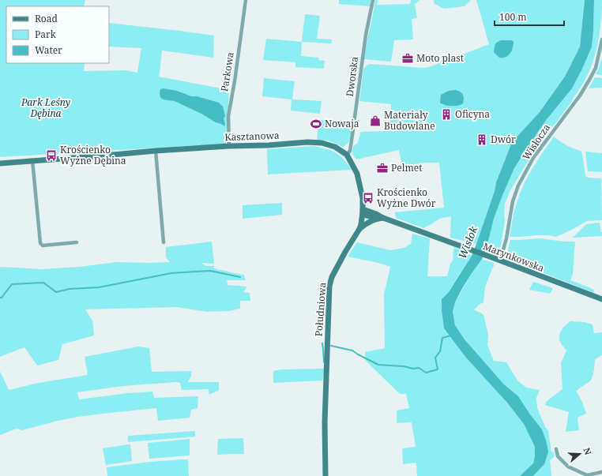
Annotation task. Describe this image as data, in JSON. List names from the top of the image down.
{
  "streets": {
    "street": [
      "Parkowa",
      "Dworska",
      "Kasztanowa",
      "Wisłocza",
      "Marynkowska",
      "Południowa"
    ]
  },
  "crossings": [
    ["Parkowa", "Kasztanowa"],
    ["Dworska", "Kasztanowa"],
    ["Dworska", "Południowa"],
    ["Kasztanowa", "Południowa"],
    ["Wisłocza", "Marynkowska"],
    ["Marynkowska", "Południowa"]
  ],
  "water": ["Wisłok"],
  "parks": ["Park Leśny Dębina"],
  "places": {
    "office": ["Moto plast", "Pelmet"],
    "building": ["Oficyna", "Dwór"],
    "shop": ["Materiały Budowlane"],
    "sports": ["Nowaja"],
    "bus stop": ["Krościenko Wyżne Dębina", "Krościenko Wyżne Dwór"]
  },
  "legend": ["Road", "Park", "Water"],
  "scale_bar": "100 m",
  "north": "right"
}
